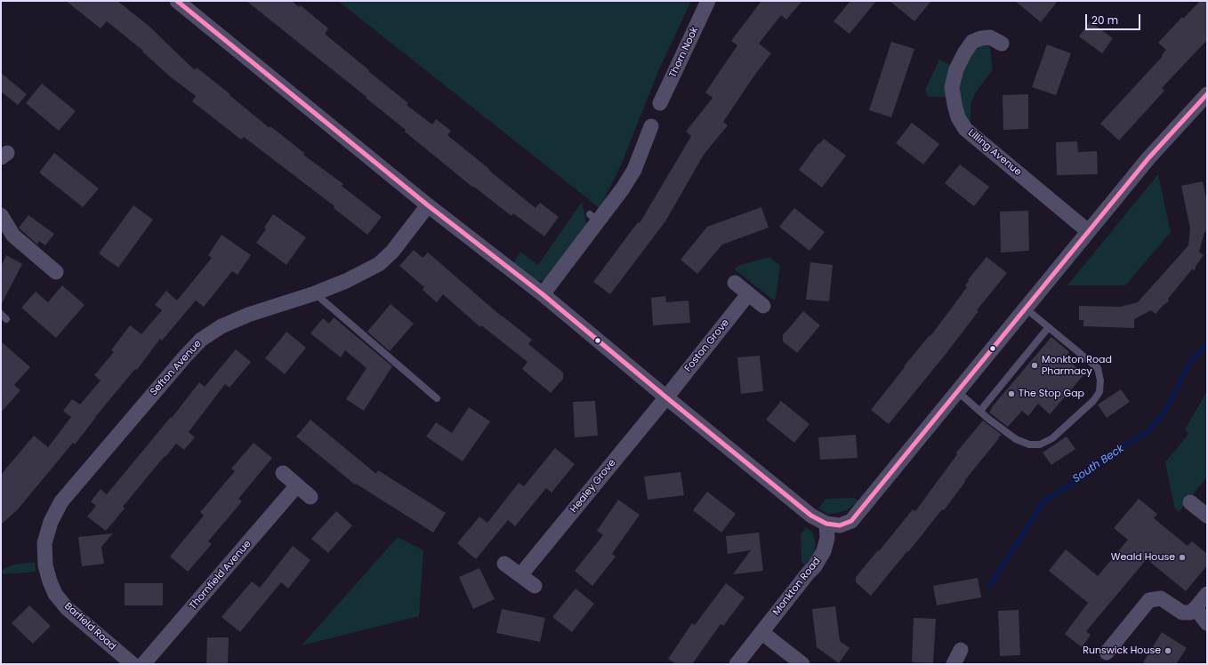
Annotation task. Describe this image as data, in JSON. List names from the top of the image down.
{
  "streets": {
    "street": [
      "Thorn Nook",
      "Lilling Avenue",
      "Foston Grove",
      "Sefton Avenue",
      "Healey Grove",
      "Thornfield Avenue",
      "Monkton Road",
      "Barfield Road"
    ]
  },
  "crossings": [
    ["Foston Grove", "Healey Grove"],
    ["Sefton Avenue", "Barfield Road"]
  ],
  "water": ["South Beck"],
  "places": [
    "Monkton Road Pharmacy",
    "The Stop Gap",
    "Weald House",
    "Runswick House"
  ],
  "scale_bar": "20 m"
}
